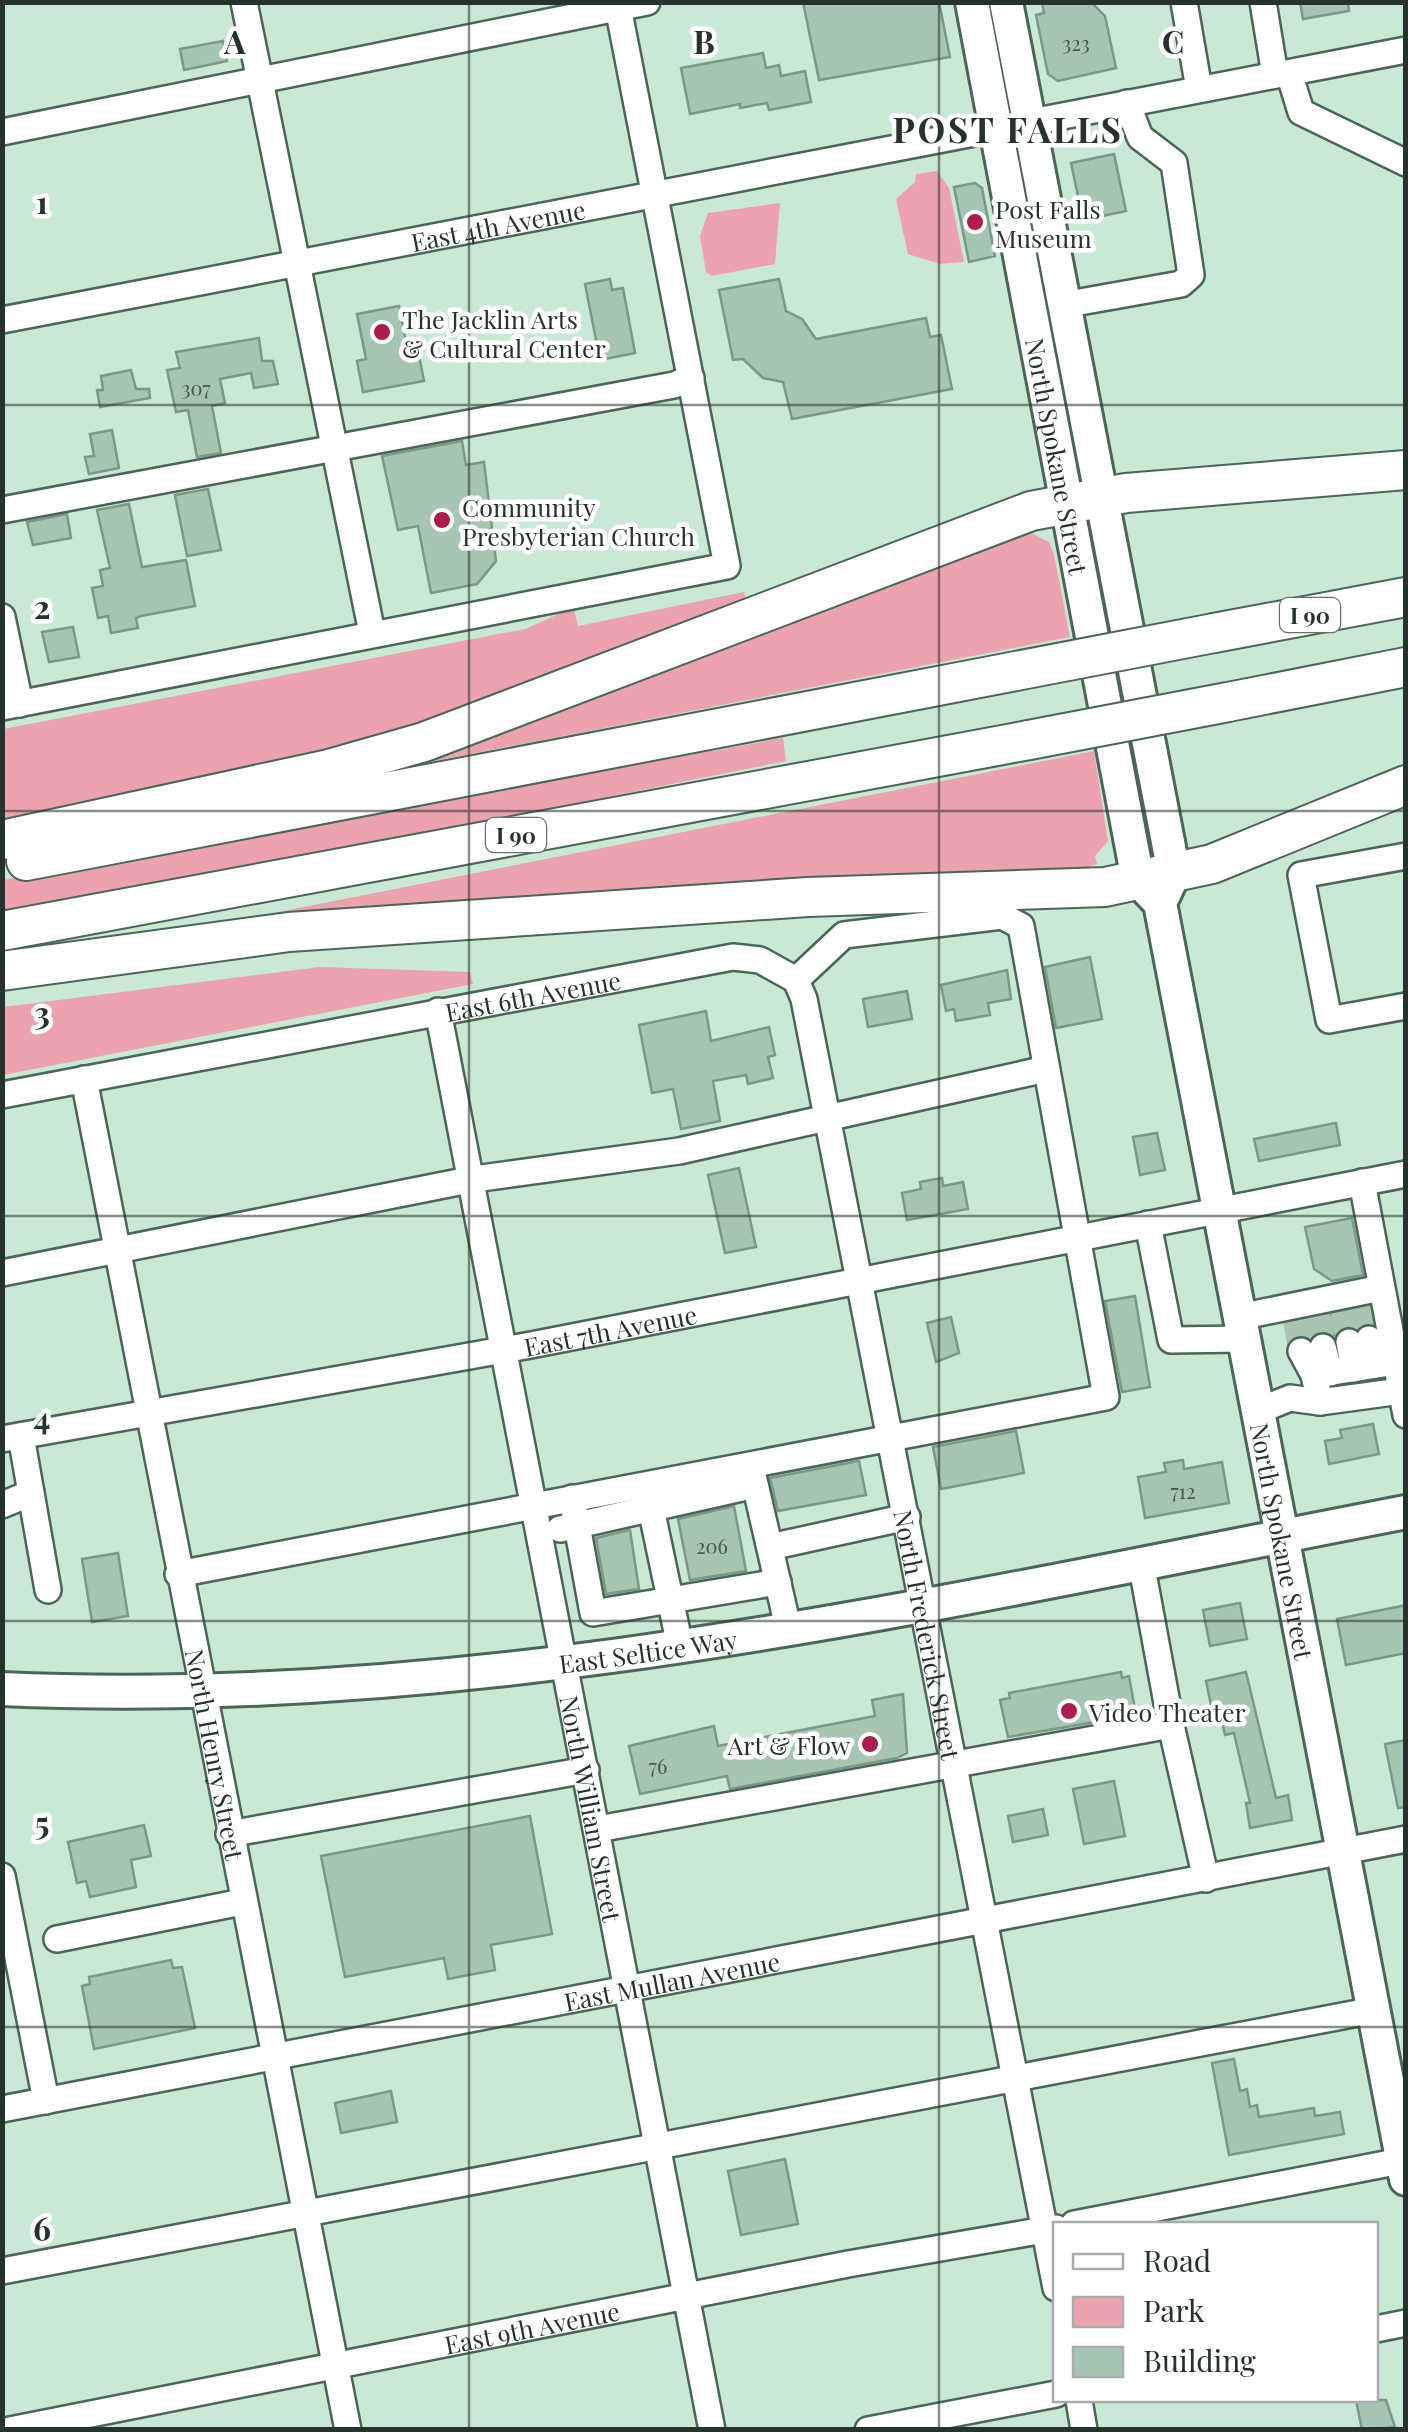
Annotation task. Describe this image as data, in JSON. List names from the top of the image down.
{
  "streets": {
    "highway": ["I 90"],
    "main road": ["North Spokane Street", "East Seltice Way"],
    "street": [
      "East 4th Avenue",
      "East 6th Avenue",
      "East 7th Avenue",
      "North Frederick Street",
      "North Henry Street",
      "North William Street",
      "East Mullan Avenue",
      "East 9th Avenue"
    ]
  },
  "crossings": [
    ["East 4th Avenue", "North Spokane Street"],
    ["North Spokane Street", "East 7th Avenue"],
    ["North Spokane Street", "East Seltice Way"],
    ["North Spokane Street", "East Mullan Avenue"],
    ["East 6th Avenue", "North Frederick Street"],
    ["East 6th Avenue", "North Henry Street"],
    ["East 6th Avenue", "North William Street"],
    ["East 7th Avenue", "North Frederick Street"],
    ["East 7th Avenue", "North Henry Street"],
    ["East 7th Avenue", "North William Street"],
    ["North Frederick Street", "East Seltice Way"],
    ["North Frederick Street", "East Mullan Avenue"],
    ["North Frederick Street", "East 9th Avenue"],
    ["East Seltice Way", "North Henry Street"],
    ["East Seltice Way", "North William Street"],
    ["North Henry Street", "East Mullan Avenue"],
    ["North Henry Street", "East 9th Avenue"],
    ["North William Street", "East Mullan Avenue"],
    ["North William Street", "East 9th Avenue"]
  ],
  "districts": ["POST FALLS"],
  "places": [
    "Post Falls Museum",
    "The Jacklin Arts & Cultural Center",
    "Community Presbyterian Church",
    "Video Theater",
    "Art & Flow"
  ],
  "house_numbers": [
    "323",
    "307",
    "712",
    "206",
    "76"
  ],
  "legend": ["Road", "Park", "Building"],
  "grid": {
    "columns": ["A", "B", "C"],
    "rows": [
      "1",
      "2",
      "3",
      "4",
      "5",
      "6"
    ]
  }
}
